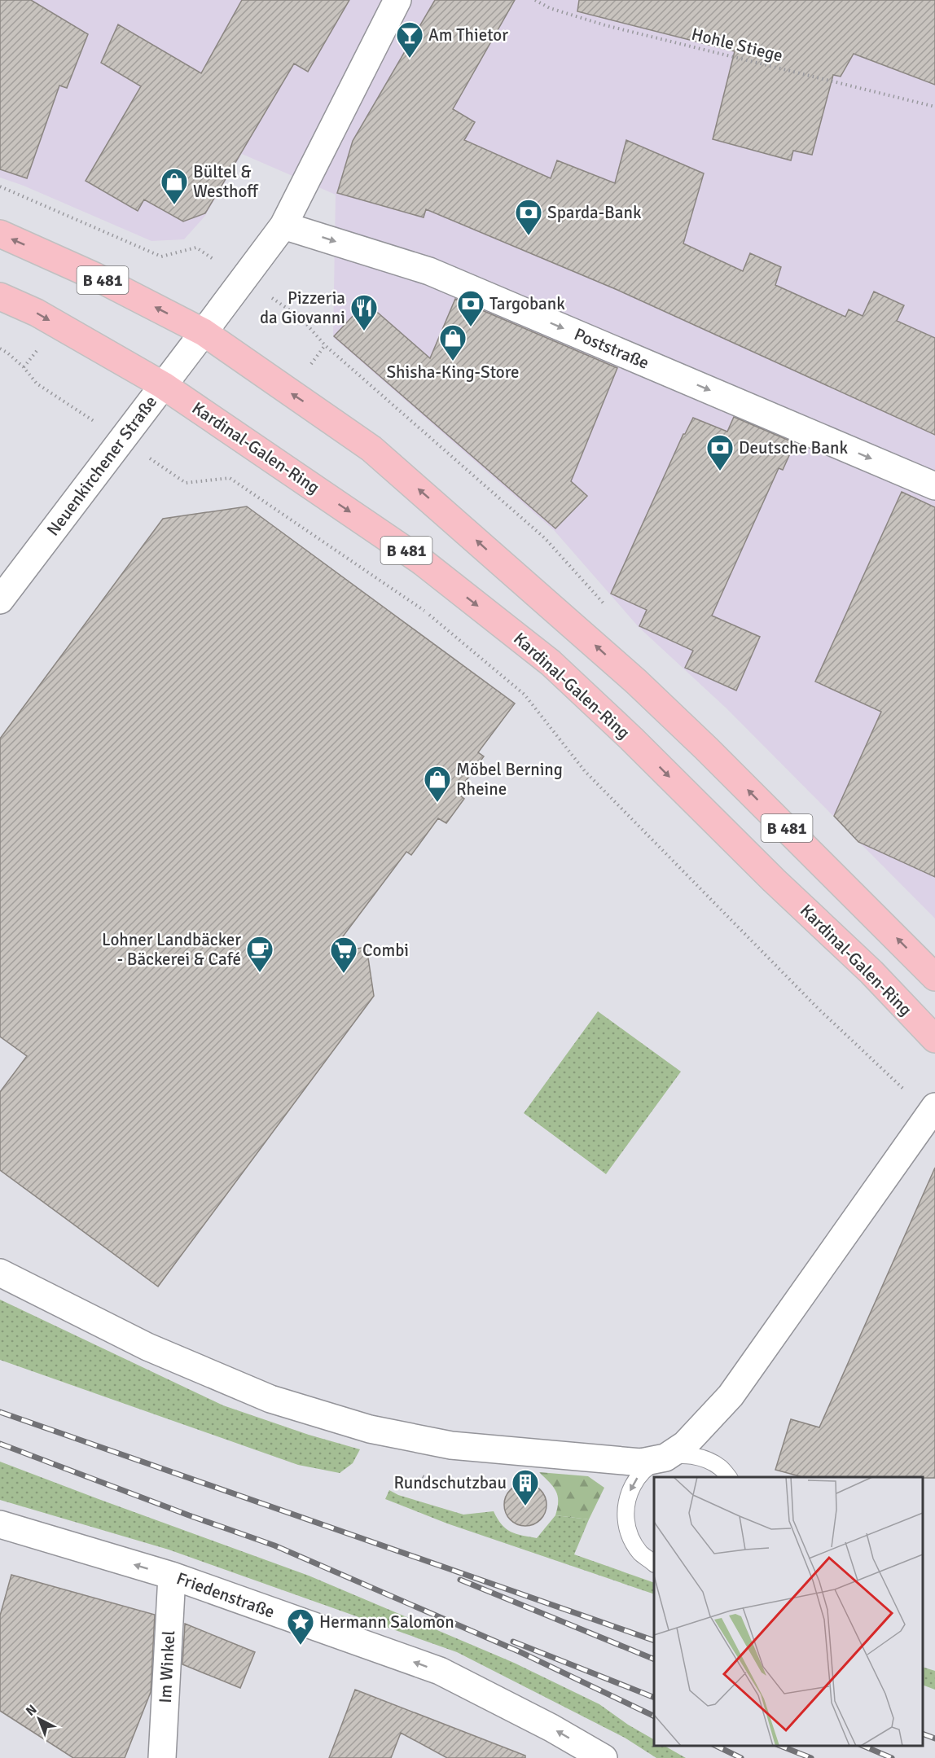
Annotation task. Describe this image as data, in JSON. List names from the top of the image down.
{
  "streets": {
    "main road": ["B 481", "Kardinal-Galen-Ring"],
    "street": [
      "Poststraße",
      "Neuenkirchener Straße",
      "Friedenstraße",
      "Im Winkel"
    ],
    "path": ["Hohle Stiege"]
  },
  "crossings": [
    ["B 481", "Kardinal-Galen-Ring"],
    ["B 481", "Neuenkirchener Straße"],
    ["Kardinal-Galen-Ring", "Neuenkirchener Straße"],
    ["Friedenstraße", "Im Winkel"]
  ],
  "one_way": ["Poststraße"],
  "places": {
    "bar": ["Am Thietor"],
    "shop": ["Bültel & Westhoff", "Shisha-King-Store", "Möbel Berning Rheine"],
    "bank": ["Sparda-Bank", "Targobank", "Deutsche Bank"],
    "restaurant": ["Pizzeria da Giovanni"],
    "cafe": ["Lohner Landbäcker - Bäckerei & Café"],
    "supermarket": ["Combi"],
    "building": ["Rundschutzbau"],
    "place": ["Hermann Salomon"]
  },
  "north": "top left"
}
